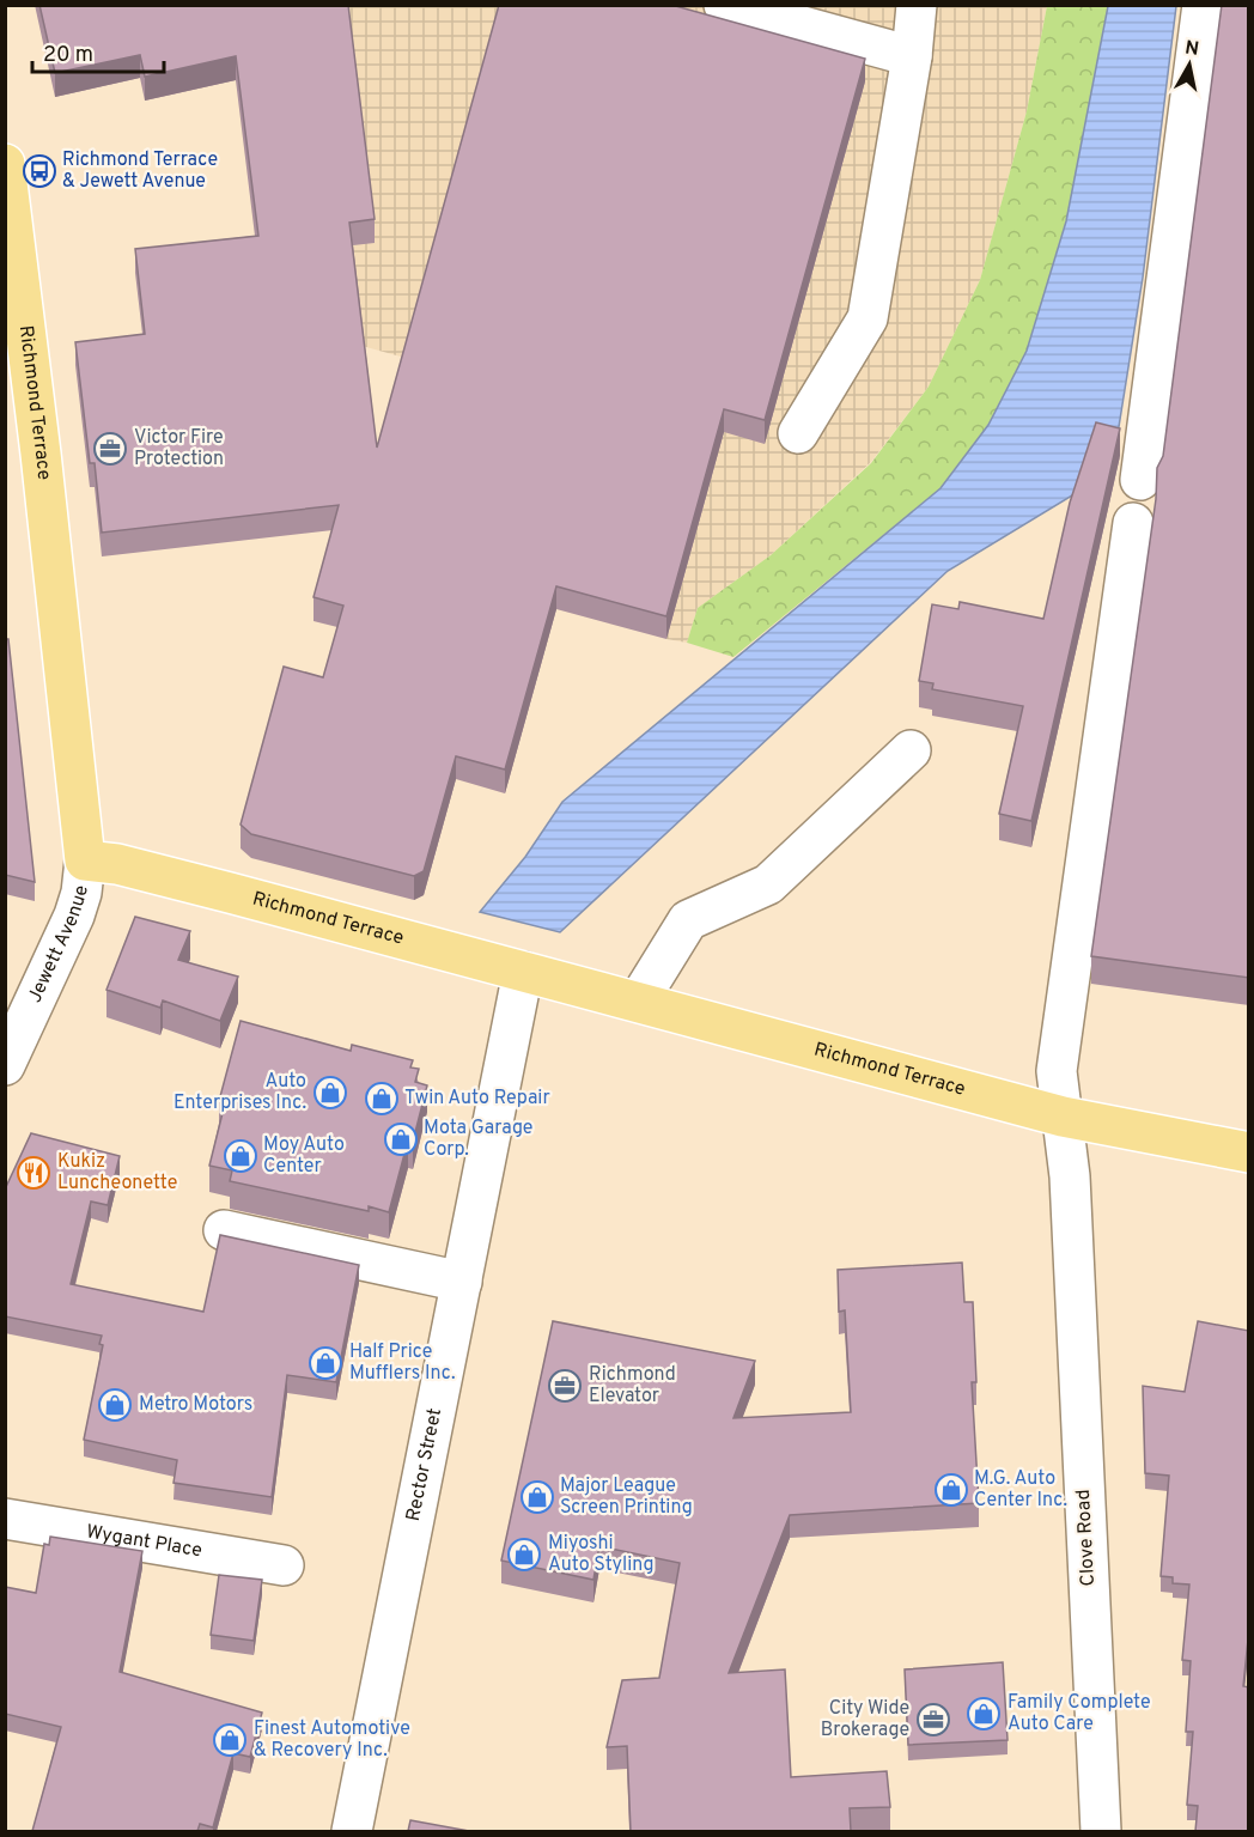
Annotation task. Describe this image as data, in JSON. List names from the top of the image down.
{
  "streets": {
    "main road": ["Richmond Terrace"],
    "street": [
      "Jewett Avenue",
      "Rector Street",
      "Clove Road",
      "Wygant Place"
    ]
  },
  "crossings": [
    ["Richmond Terrace", "Jewett Avenue"],
    ["Richmond Terrace", "Rector Street"],
    ["Richmond Terrace", "Clove Road"]
  ],
  "places": {
    "bus stop": ["Richmond Terrace & Jewett Avenue"],
    "office": ["Victor Fire Protection", "Richmond Elevator", "City Wide Brokerage"],
    "shop": [
      "Auto Enterprises Inc.",
      "Twin Auto Repair",
      "Mota Garage Corp.",
      "Moy Auto Center",
      "Half Price Mufflers Inc.",
      "Metro Motors",
      "M.G. Auto Center Inc.",
      "Major League Screen Printing",
      "Miyoshi Auto Styling",
      "Family Complete Auto Care",
      "Finest Automotive & Recovery Inc."
    ],
    "restaurant": ["Kukiz Luncheonette"]
  },
  "scale_bar": "20 m",
  "north": "top"
}
